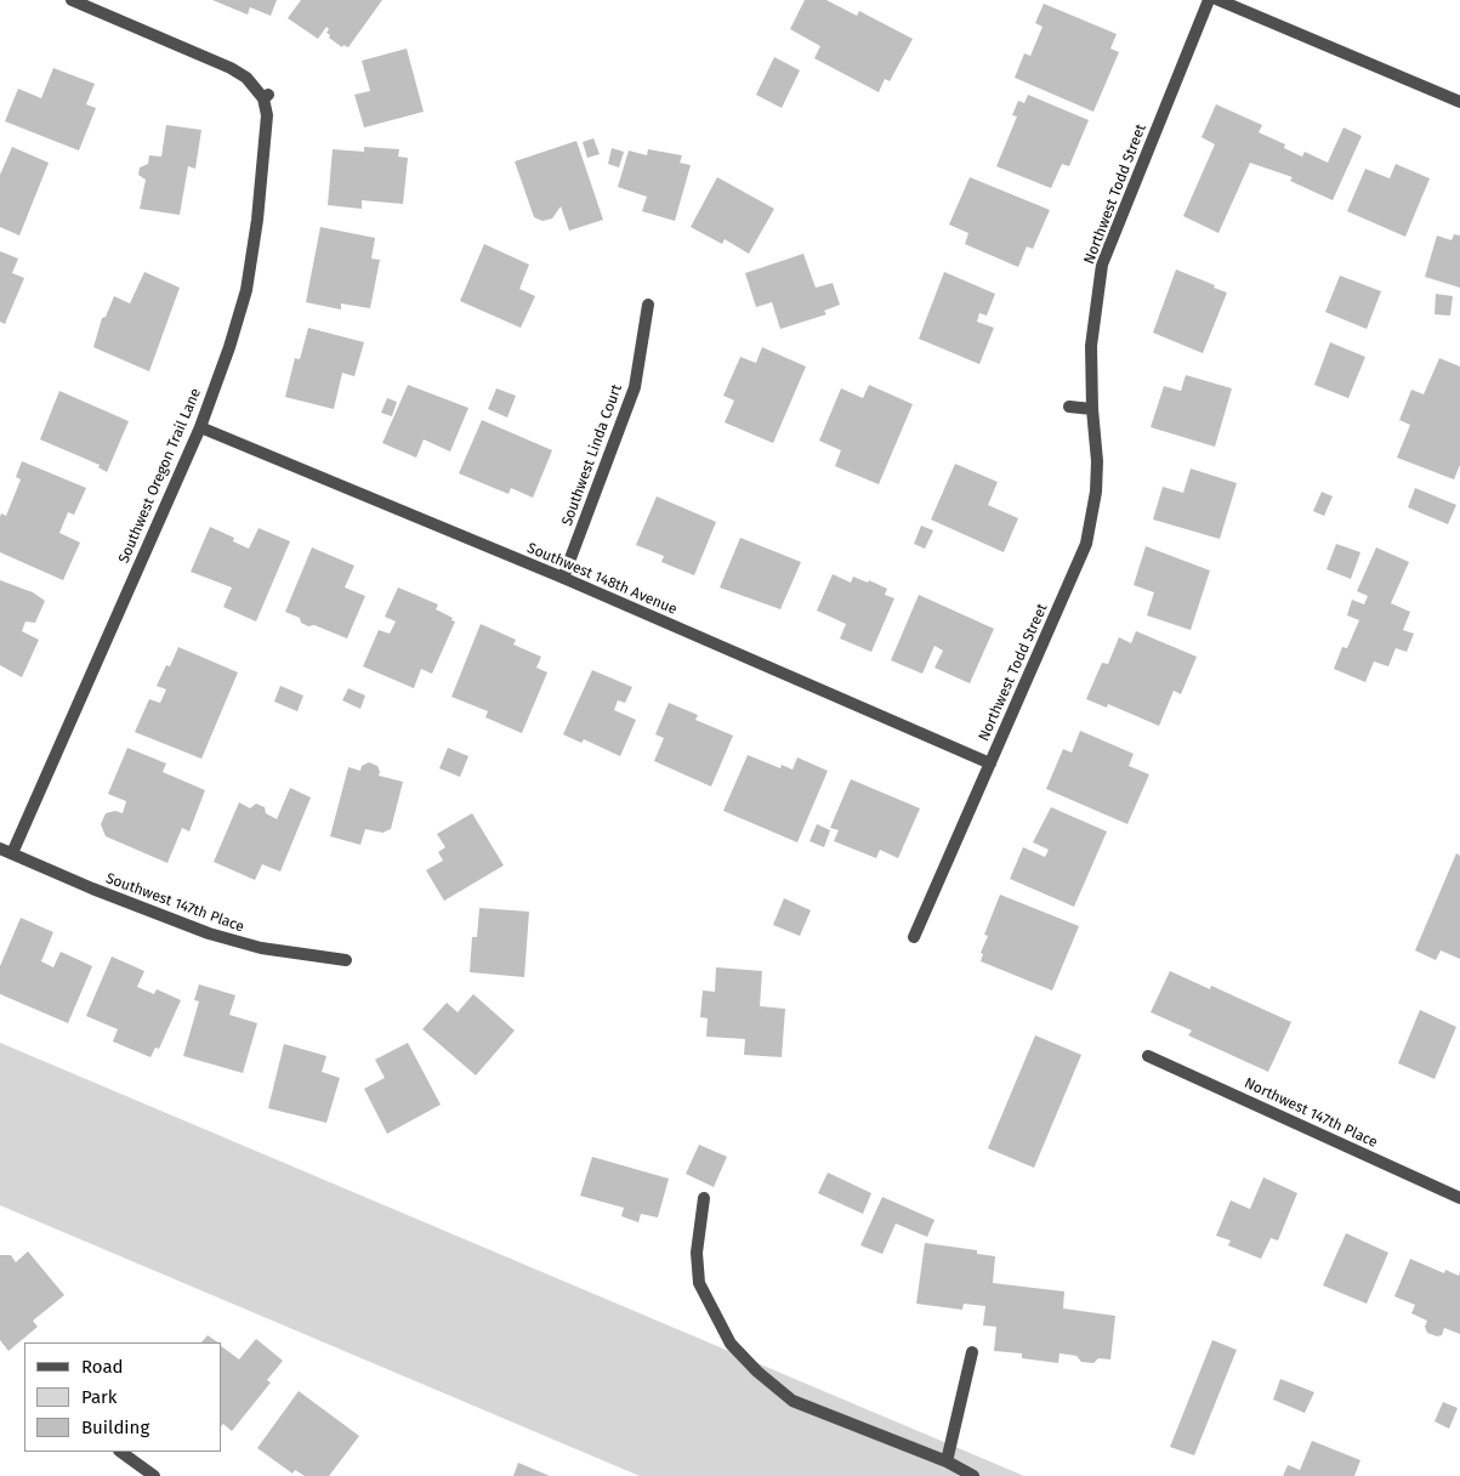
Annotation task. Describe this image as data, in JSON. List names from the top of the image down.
{
  "streets": {
    "street": [
      "Northwest Todd Street",
      "Southwest Linda Court",
      "Southwest Oregon Trail Lane",
      "Southwest 148th Avenue",
      "Southwest 147th Place",
      "Northwest 147th Place"
    ]
  },
  "crossings": [
    ["Northwest Todd Street", "Southwest 148th Avenue"],
    ["Southwest Linda Court", "Southwest 148th Avenue"],
    ["Southwest Oregon Trail Lane", "Southwest 148th Avenue"],
    ["Southwest Oregon Trail Lane", "Southwest 147th Place"]
  ],
  "legend": ["Road", "Park", "Building"]
}
